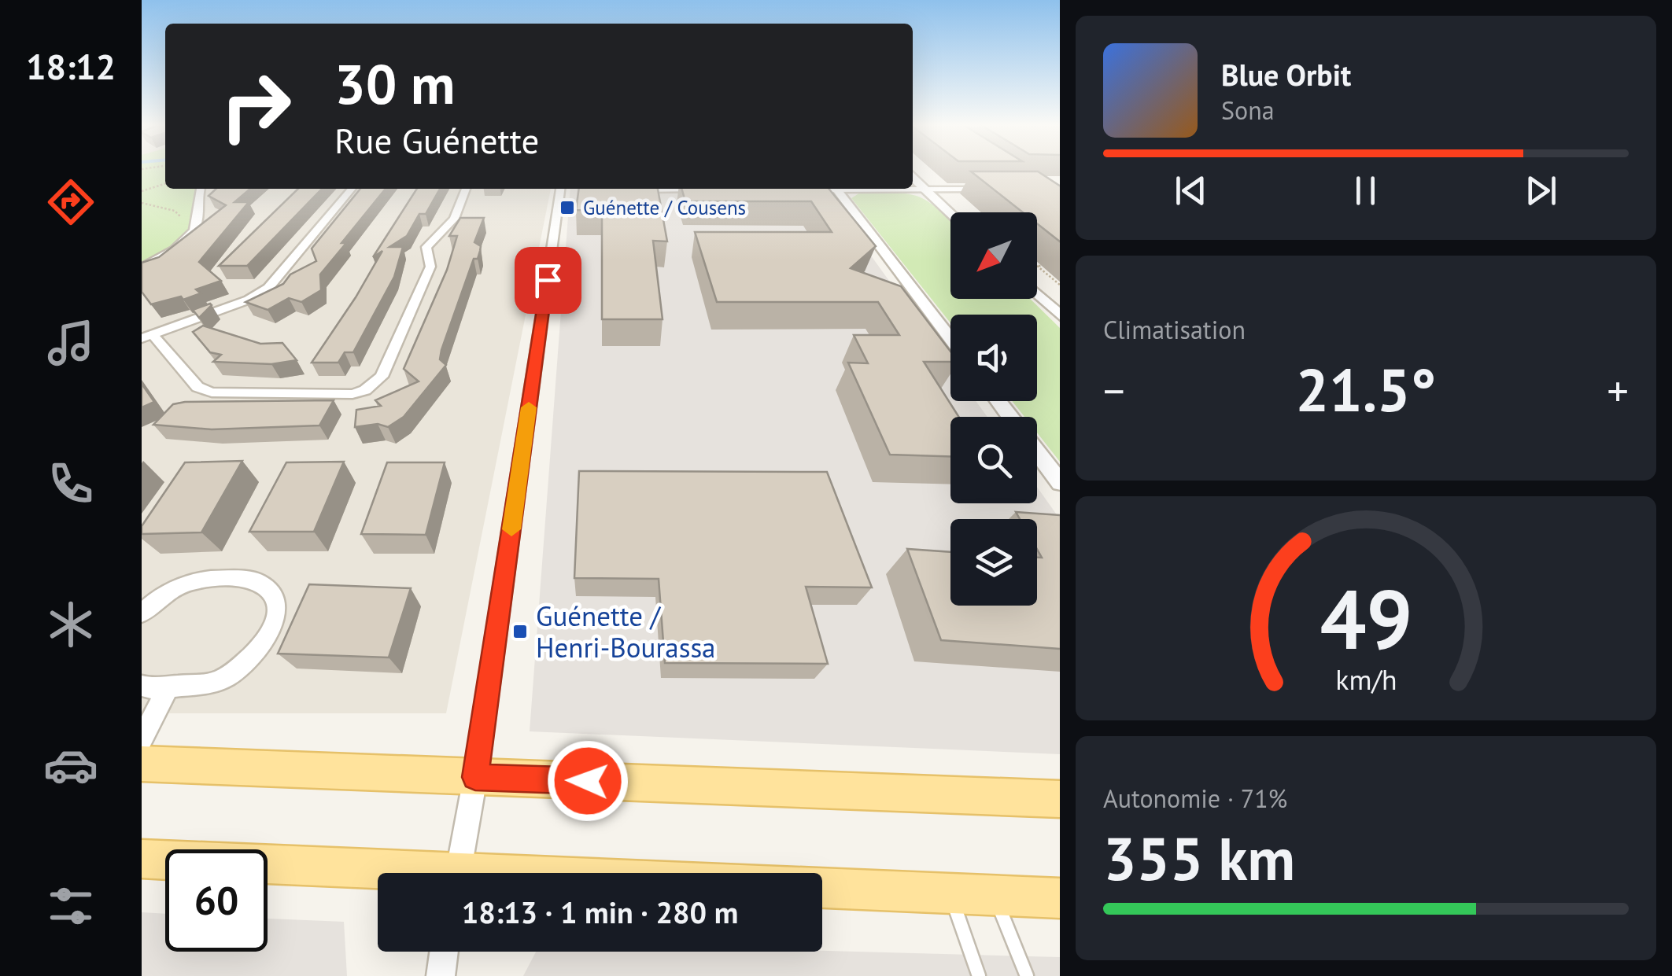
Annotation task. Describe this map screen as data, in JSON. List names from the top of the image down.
{
  "places": {
    "transit": ["Guénette / Cousens", "Guénette / Henri-Bourassa"]
  },
  "north": "bottom left",
  "page": {
    "tabs": "18:12",
    "turn": ["30 m", "Rue Guénette"],
    "song": ["Blue Orbit", "Sona"],
    "tile": [
      "Climatisation",
      ["Autonomie · 71%", "355 km"]
    ],
    "heat": ["−", "21.5°", "+"],
    "limit": "60",
    "trip": "18:13 · 1 min · 280 m",
    "gauge": ["49", "km/h"]
  }
}
